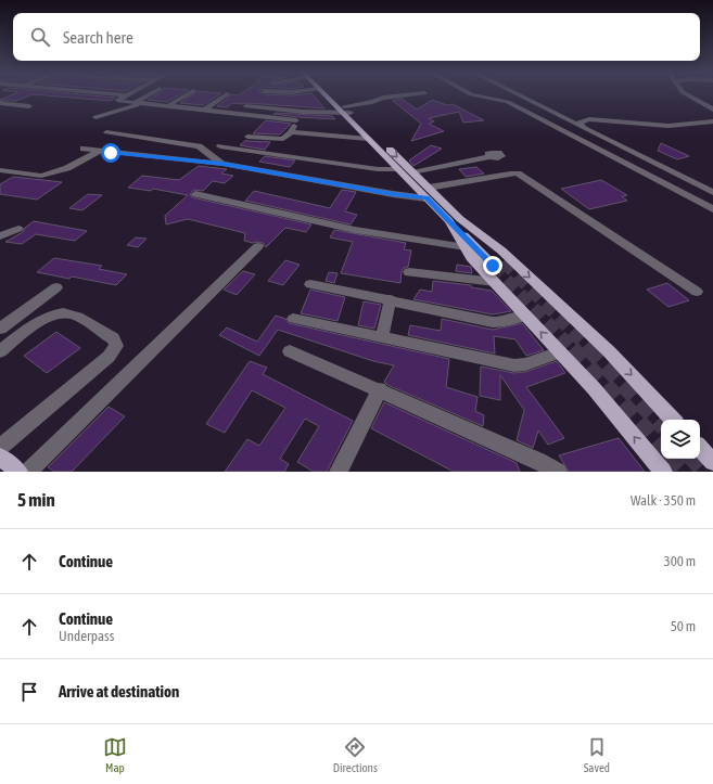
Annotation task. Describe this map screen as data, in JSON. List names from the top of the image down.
{
  "page": {
    "search": "Search here",
    "heading": ["5 min", "Walk · 350 m"],
    "list": [
      ["Continue", "300 m"],
      ["Continue", "Underpass", "50 m"],
      "Arrive at destination"
    ],
    "nav": ["Map", "Directions", "Saved"]
  }
}
